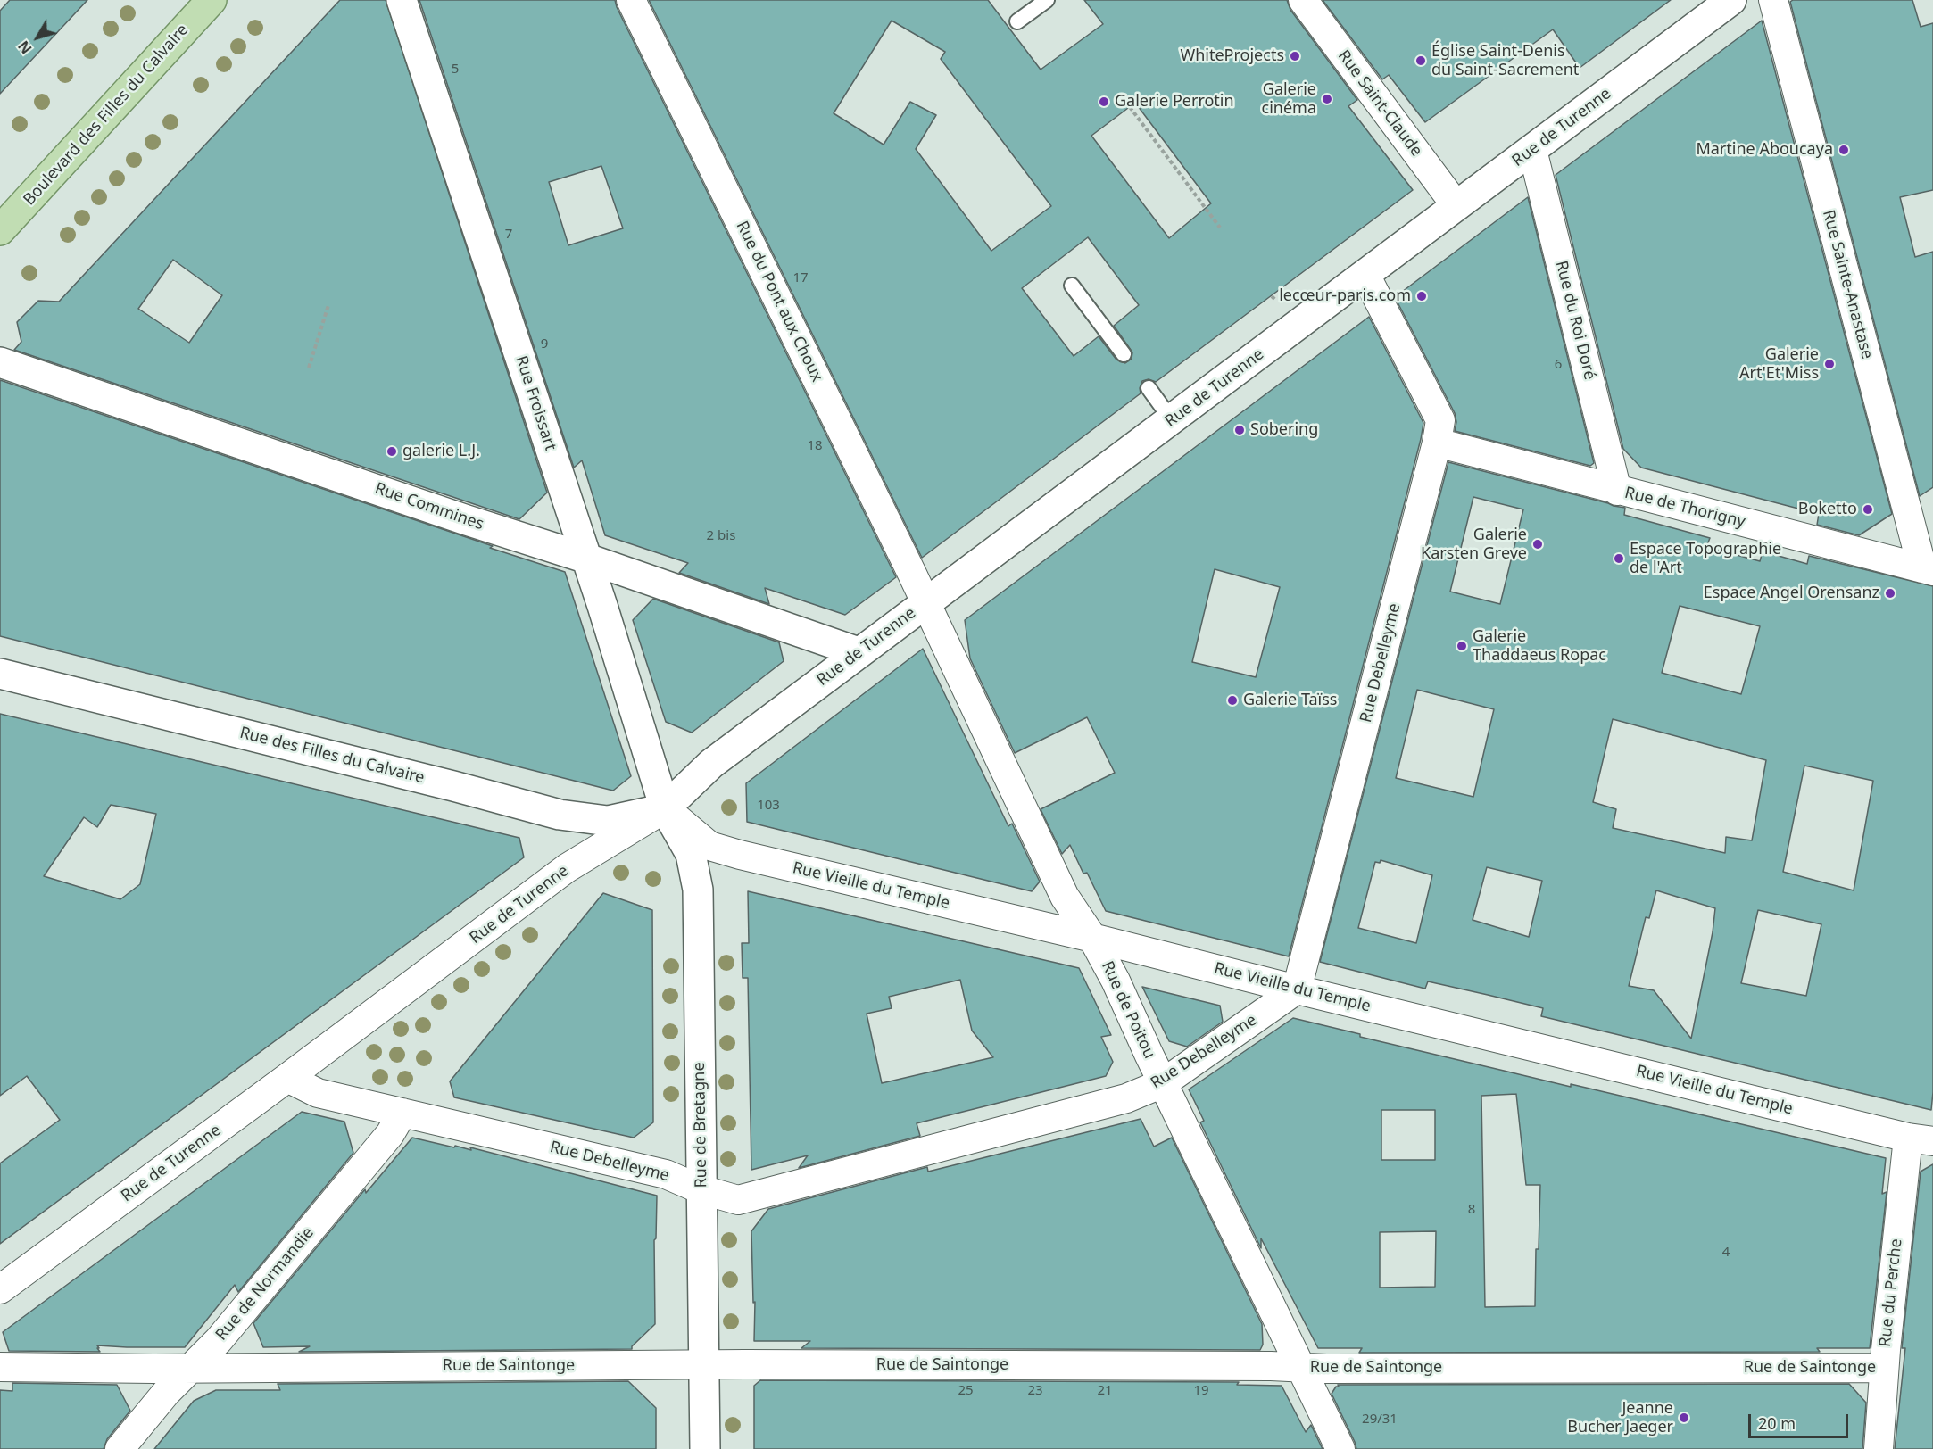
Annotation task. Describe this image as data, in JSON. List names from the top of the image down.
{
  "streets": {
    "main road": ["Boulevard des Filles du Calvaire"],
    "street": [
      "Rue Saint-Claude",
      "Rue de Turenne",
      "Rue Sainte-Anastase",
      "Rue du Pont aux Choux",
      "Rue du Roi Doré",
      "Rue Froissart",
      "Rue Commines",
      "Rue de Thorigny",
      "Rue Debelleyme",
      "Rue des Filles du Calvaire",
      "Rue Vieille du Temple",
      "Rue de Poitou",
      "Rue de Bretagne",
      "Rue de Normandie",
      "Rue du Perche",
      "Rue de Saintonge"
    ]
  },
  "crossings": [
    ["Rue Saint-Claude", "Rue de Turenne"],
    ["Rue de Turenne", "Rue du Pont aux Choux"],
    ["Rue de Turenne", "Rue du Roi Doré"],
    ["Rue de Turenne", "Rue Froissart"],
    ["Rue de Turenne", "Rue Commines"],
    ["Rue de Turenne", "Rue Debelleyme"],
    ["Rue de Turenne", "Rue des Filles du Calvaire"],
    ["Rue de Turenne", "Rue Vieille du Temple"],
    ["Rue de Turenne", "Rue de Poitou"],
    ["Rue de Turenne", "Rue de Bretagne"],
    ["Rue Sainte-Anastase", "Rue de Thorigny"],
    ["Rue du Pont aux Choux", "Rue de Poitou"],
    ["Rue du Roi Doré", "Rue de Thorigny"],
    ["Rue Froissart", "Rue Commines"],
    ["Rue Froissart", "Rue des Filles du Calvaire"],
    ["Rue Froissart", "Rue Vieille du Temple"],
    ["Rue Froissart", "Rue de Bretagne"],
    ["Rue de Thorigny", "Rue Debelleyme"],
    ["Rue Debelleyme", "Rue Vieille du Temple"],
    ["Rue Debelleyme", "Rue de Poitou"],
    ["Rue Debelleyme", "Rue de Bretagne"],
    ["Rue Debelleyme", "Rue de Normandie"],
    ["Rue des Filles du Calvaire", "Rue Vieille du Temple"],
    ["Rue des Filles du Calvaire", "Rue de Bretagne"],
    ["Rue Vieille du Temple", "Rue de Poitou"],
    ["Rue Vieille du Temple", "Rue de Bretagne"],
    ["Rue Vieille du Temple", "Rue du Perche"],
    ["Rue de Poitou", "Rue de Saintonge"],
    ["Rue de Bretagne", "Rue de Saintonge"],
    ["Rue de Normandie", "Rue de Saintonge"],
    ["Rue du Perche", "Rue de Saintonge"]
  ],
  "places": [
    "WhiteProjects",
    "Église Saint-Denis du Saint-Sacrement",
    "Galerie cinéma",
    "Galerie Perrotin",
    "Martine Aboucaya",
    "lecœur-paris.com",
    "Galerie Art'Et'Miss",
    "Sobering",
    "galerie L.J.",
    "Boketto",
    "Galerie Karsten Greve",
    "Espace Topographie de l'Art",
    "Espace Angel Orensanz",
    "Galerie Thaddaeus Ropac",
    "Galerie Taïss",
    "Jeanne Bucher Jaeger"
  ],
  "house_numbers": [
    "5",
    "7",
    "17",
    "9",
    "6",
    "18",
    "2 bis",
    "103",
    "8",
    "4",
    "25",
    "23",
    "21",
    "19",
    "29/31"
  ],
  "scale_bar": "20 m",
  "north": "bottom left"
}
